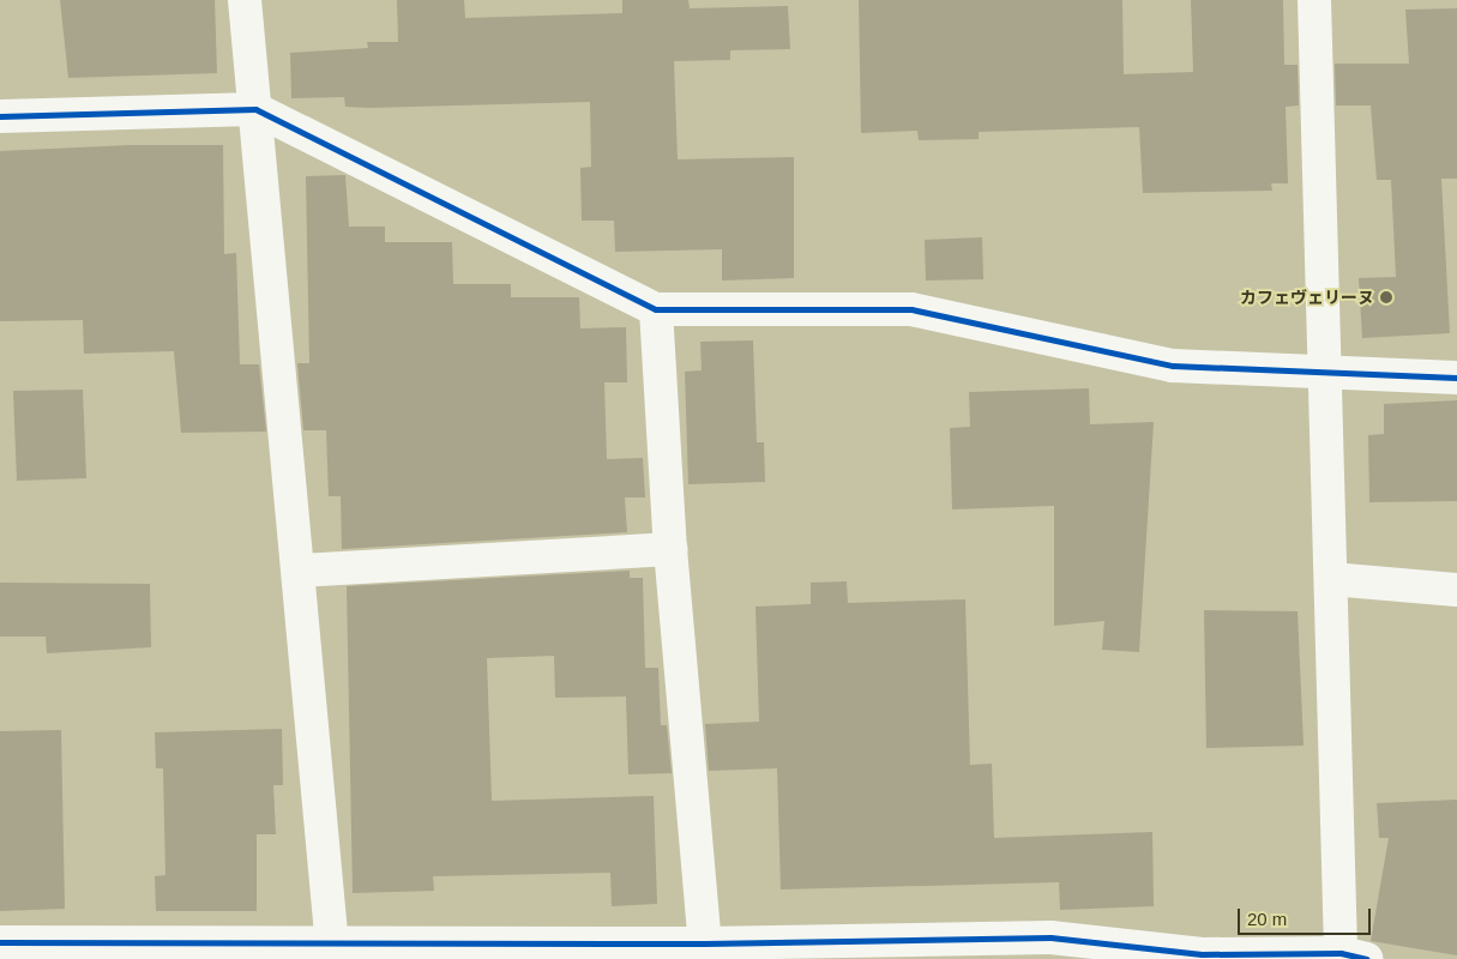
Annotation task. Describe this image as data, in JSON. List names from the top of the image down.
{
  "places": ["カフェヴェリーヌ"],
  "scale_bar": "20 m"
}
